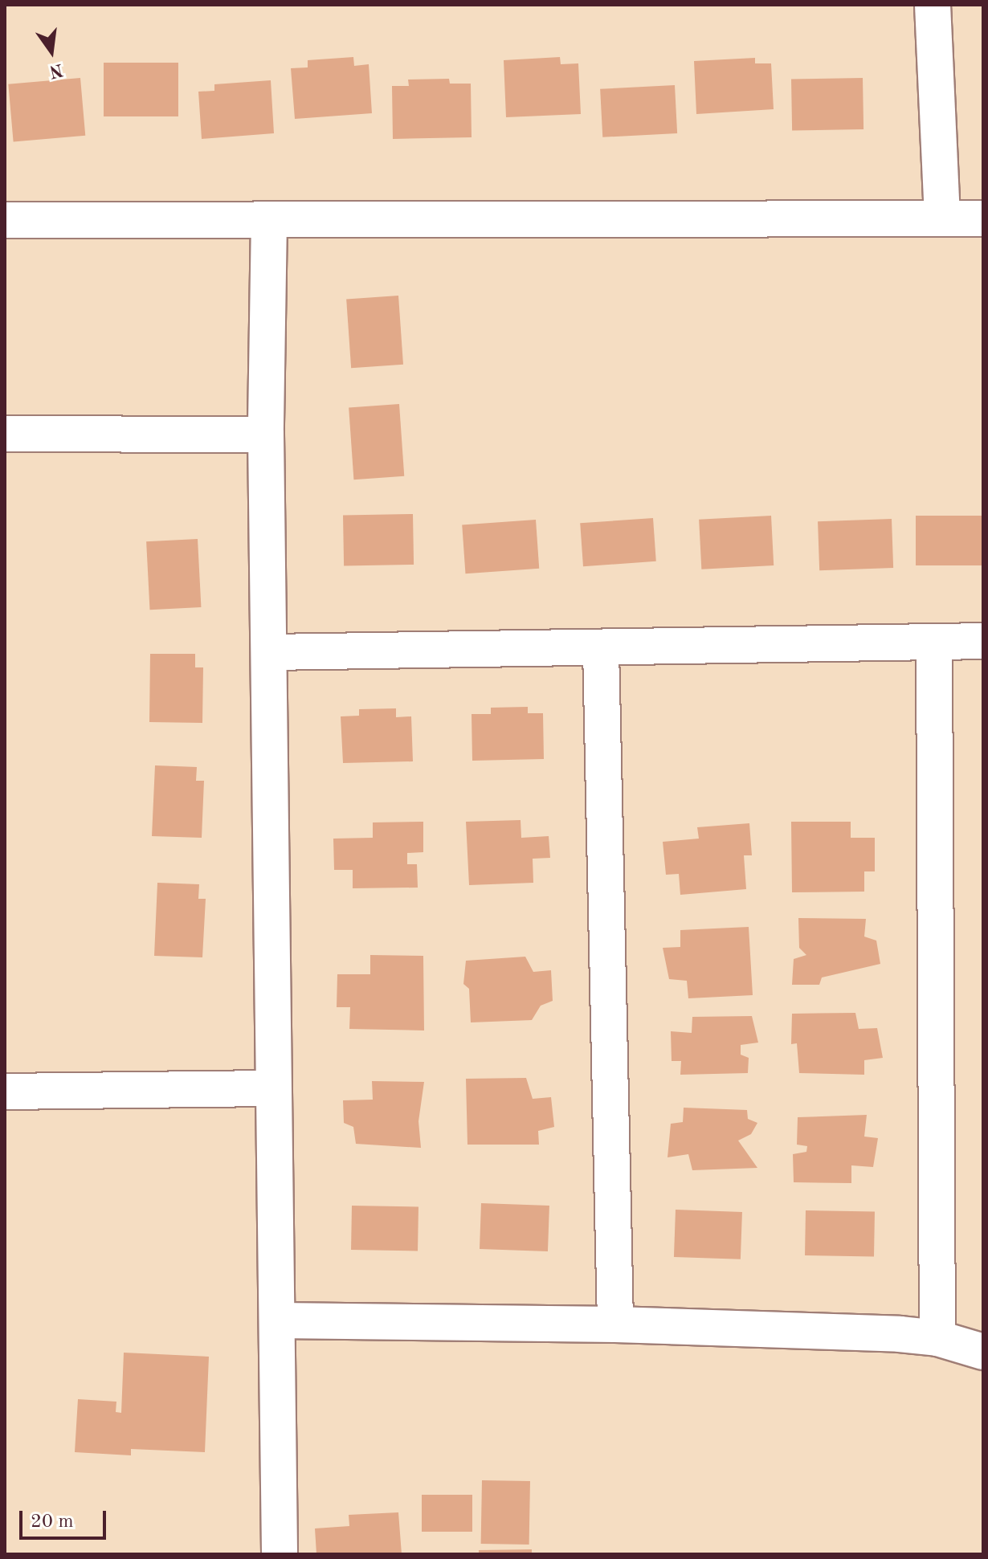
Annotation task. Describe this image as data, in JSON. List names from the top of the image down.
{
  "scale_bar": "20 m",
  "north": "bottom"
}
